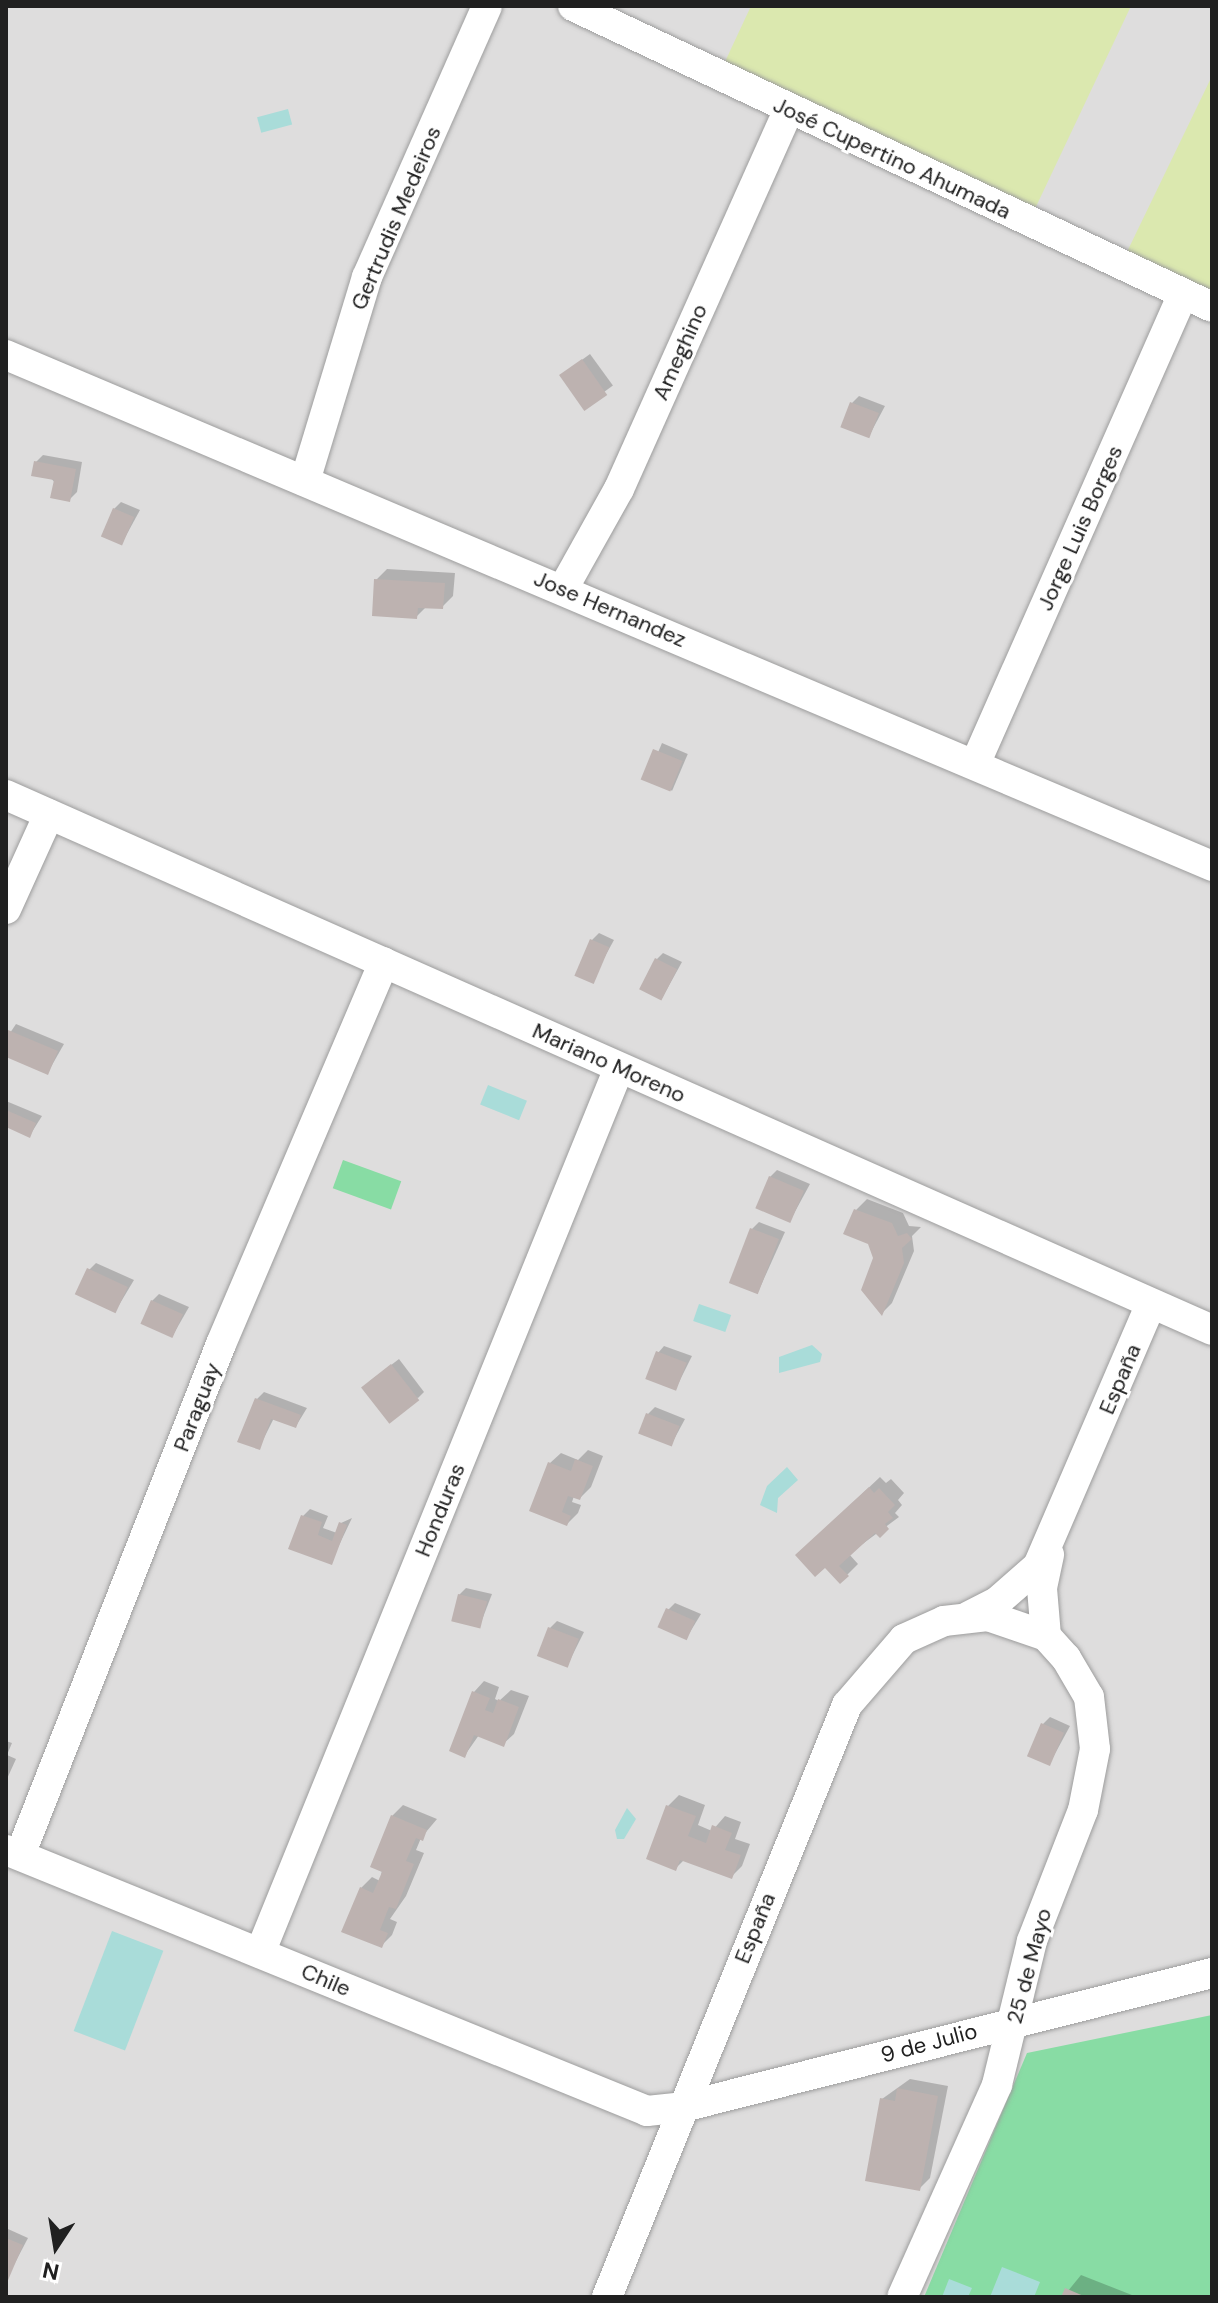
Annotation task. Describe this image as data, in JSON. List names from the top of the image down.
{
  "streets": {
    "street": [
      "José Cupertino Ahumada",
      "Gertrudis Medeiros",
      "Ameghino",
      "Jorge Luis Borges",
      "Jose Hernandez",
      "Mariano Moreno",
      "España",
      "Paraguay",
      "Honduras",
      "25 de Mayo",
      "Chile",
      "9 de Julio"
    ]
  },
  "crossings": [
    ["José Cupertino Ahumada", "Ameghino"],
    ["José Cupertino Ahumada", "Jorge Luis Borges"],
    ["Gertrudis Medeiros", "Jose Hernandez"],
    ["Ameghino", "Jose Hernandez"],
    ["Jorge Luis Borges", "Jose Hernandez"],
    ["Mariano Moreno", "España"],
    ["Mariano Moreno", "Paraguay"],
    ["Mariano Moreno", "Honduras"],
    ["España", "25 de Mayo"],
    ["España", "9 de Julio"],
    ["Paraguay", "Chile"],
    ["Honduras", "Chile"],
    ["25 de Mayo", "9 de Julio"],
    ["Chile", "9 de Julio"]
  ],
  "north": "bottom"
}
